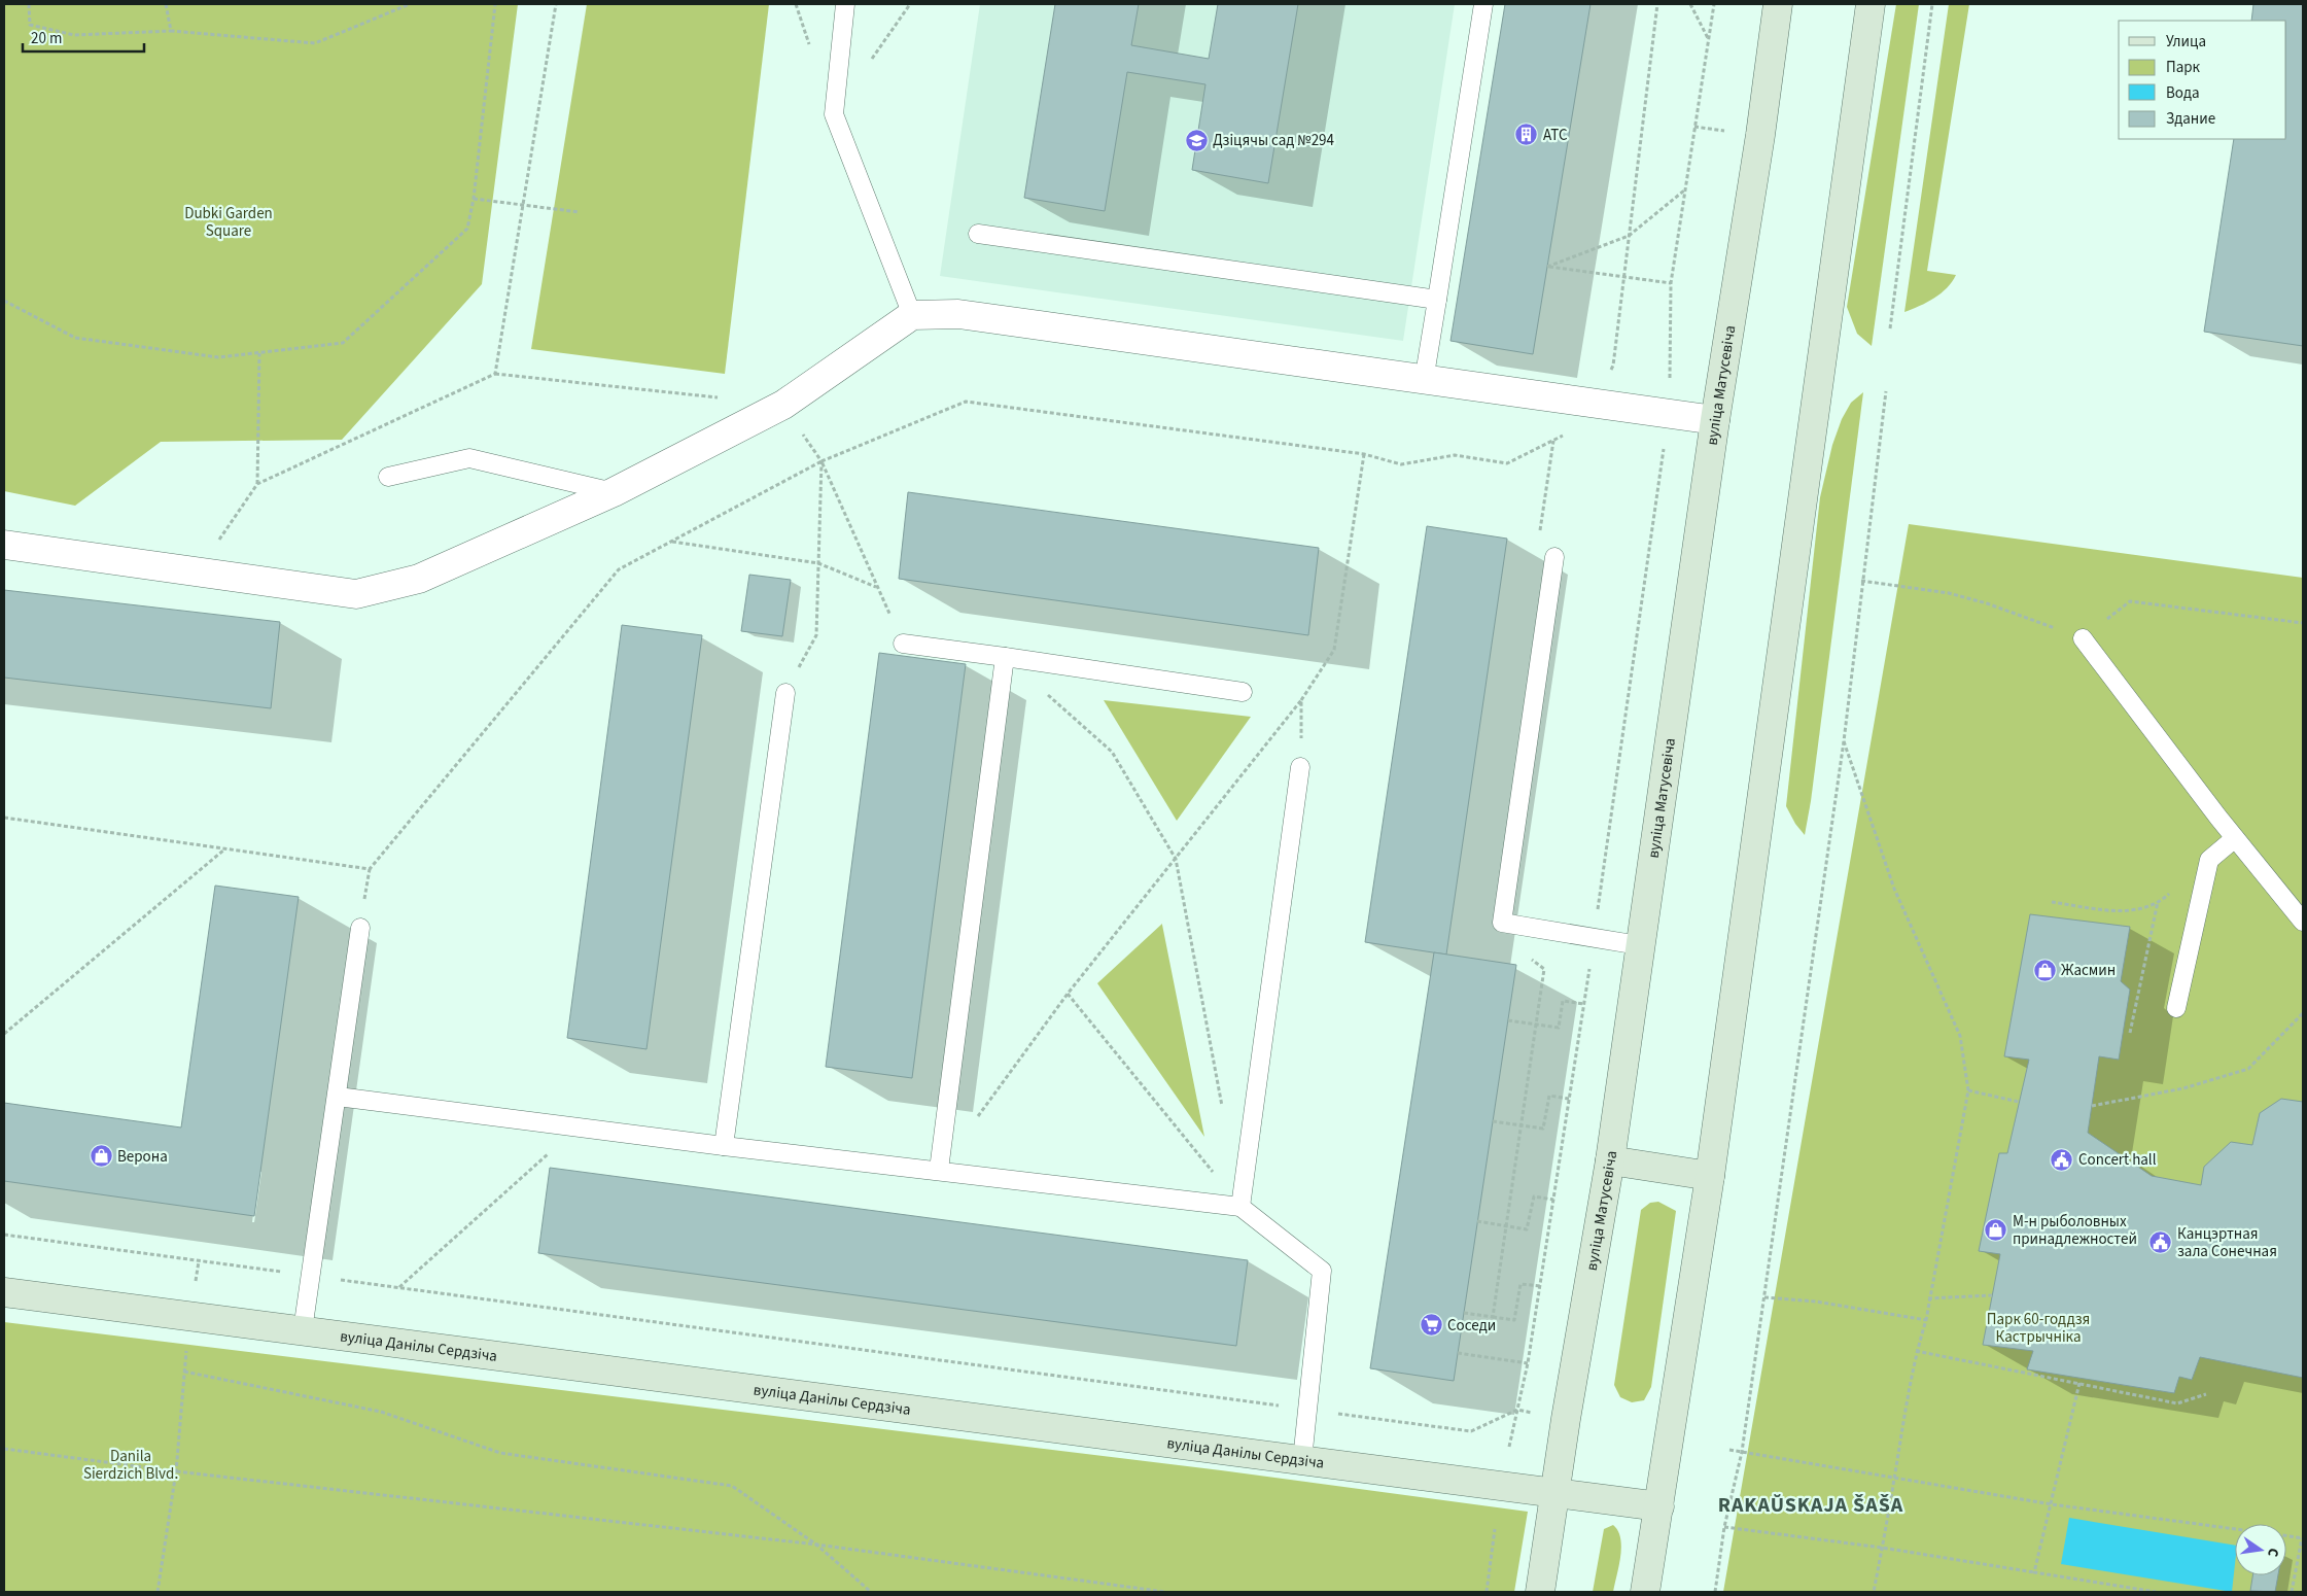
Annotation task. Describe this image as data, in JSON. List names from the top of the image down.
{
  "streets": {
    "main road": ["вуліца Матусевіча", "вуліца Данілы Сердзіча"]
  },
  "crossings": [
    ["вуліца Матусевіча", "вуліца Данілы Сердзіча"]
  ],
  "districts": ["RAKAŬSKAJA ŠAŠA"],
  "parks": ["Dubki Garden Square", "Парк 60-годдзя Кастрычніка", "Danila Sierdzich Blvd."],
  "places": {
    "building": ["АТС"],
    "school or university": ["Дзіцячы сад №294"],
    "shop": ["Жасмин", "Верона", "М-н рыболовных принадлежностей"],
    "public building": ["Concert hall", "Канцэртная зала Сонечная"],
    "supermarket": ["Соседи"]
  },
  "legend": [
    "Улица",
    "Парк",
    "Вода",
    "Здание"
  ],
  "scale_bar": "20 m",
  "north": "right"
}
